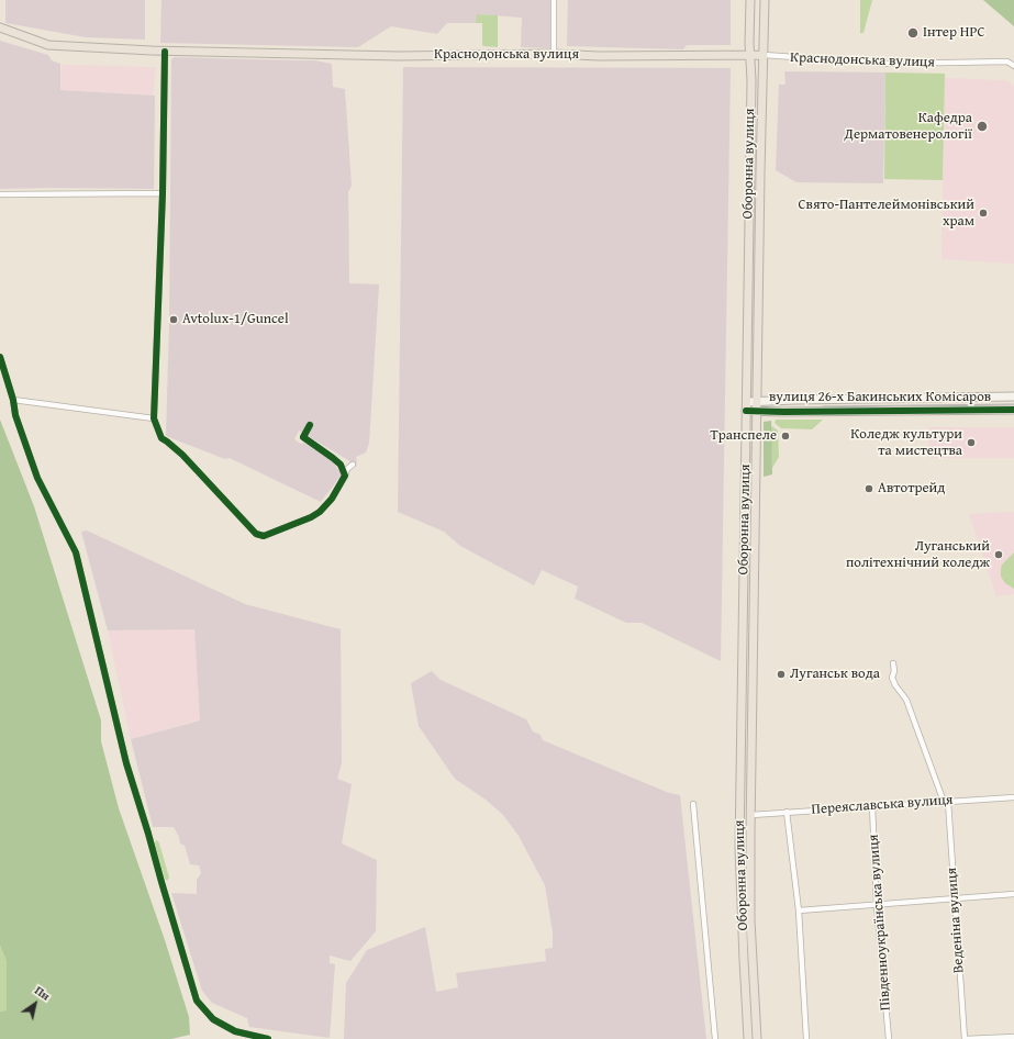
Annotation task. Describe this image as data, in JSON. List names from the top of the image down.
{
  "streets": {
    "main road": ["Краснодонська вулиця", "Оборонна вулиця"],
    "street": [
      "вулиця 26-х Бакинських Комісаров",
      "Переяславська вулиця",
      "Веденіна вулиця",
      "Південноукраїнська вулиця"
    ]
  },
  "crossings": [
    ["Краснодонська вулиця", "Оборонна вулиця"],
    ["Оборонна вулиця", "вулиця 26-х Бакинських Комісаров"],
    ["Оборонна вулиця", "Переяславська вулиця"],
    ["Переяславська вулиця", "Веденіна вулиця"],
    ["Переяславська вулиця", "Південноукраїнська вулиця"]
  ],
  "places": [
    "Інтер НРС",
    "Кафедра Дерматовенерології",
    "Свято-Пантелеймонівський храм",
    "Avtolux-1/Guncel",
    "Транспеле",
    "Коледж культури та мистецтва",
    "Автотрейд",
    "Луганський політехнічний коледж",
    "Луганськ вода"
  ],
  "north": "top right"
}
